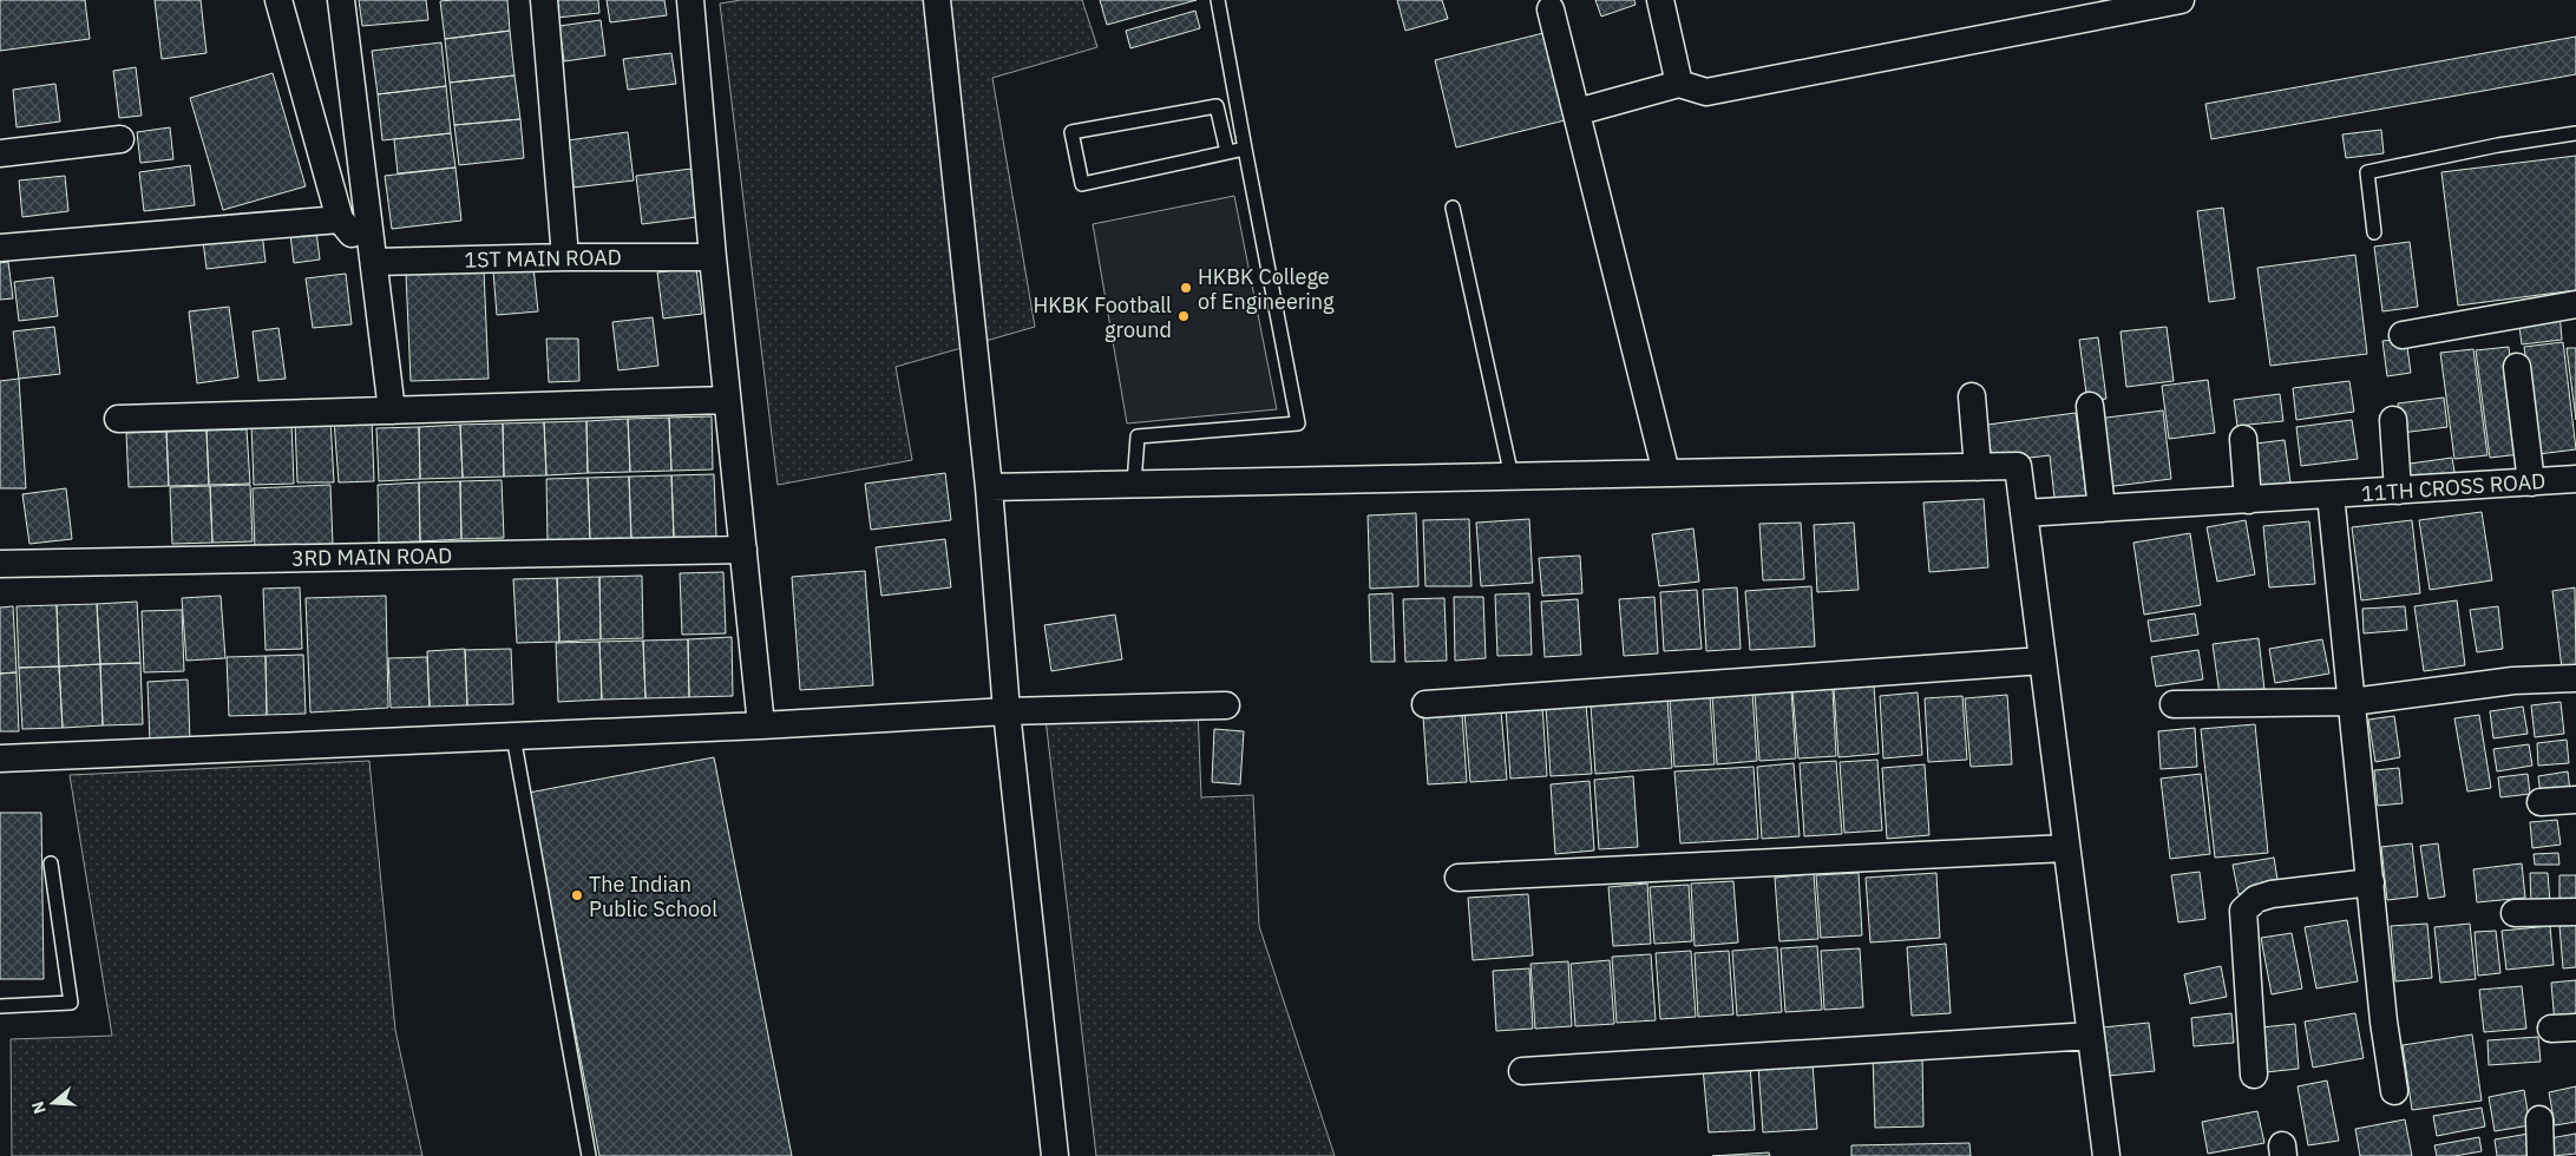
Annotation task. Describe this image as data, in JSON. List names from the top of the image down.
{
  "streets": {
    "street": ["1ST MAIN ROAD", "11TH CROSS ROAD", "3RD MAIN ROAD"]
  },
  "places": ["HKBK College of Engineering", "HKBK Football ground", "The Indian Public School"],
  "north": "left"
}
